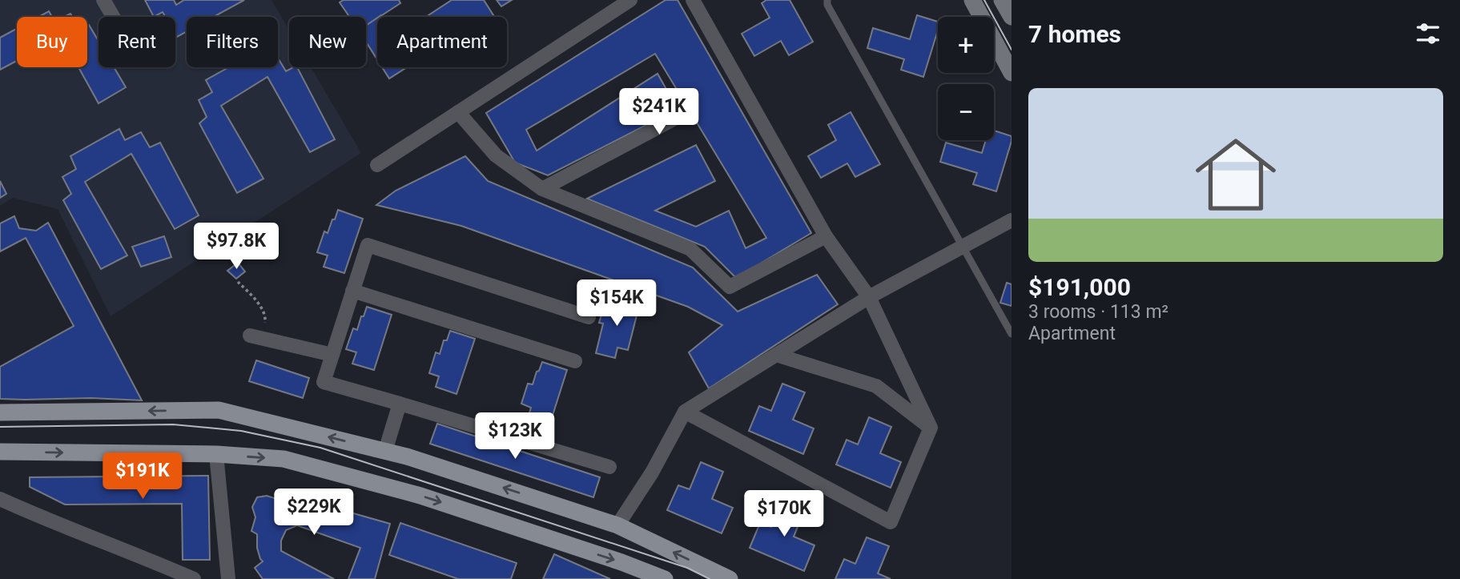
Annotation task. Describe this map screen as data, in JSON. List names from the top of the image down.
{
  "page": {
    "heading": "7 homes",
    "map_buttons": ["+", "−"],
    "chip": [
      "Buy",
      "Rent",
      "Filters",
      "New",
      "Apartment"
    ],
    "list": [
      {
        "name": "$191,000",
        "note": "3 rooms · 113 m² · Apartment"
      }
    ],
    "price": [
      "$241K",
      "$97.8K",
      "$154K",
      "$123K",
      "$191K",
      "$229K",
      "$170K"
    ]
  }
}
